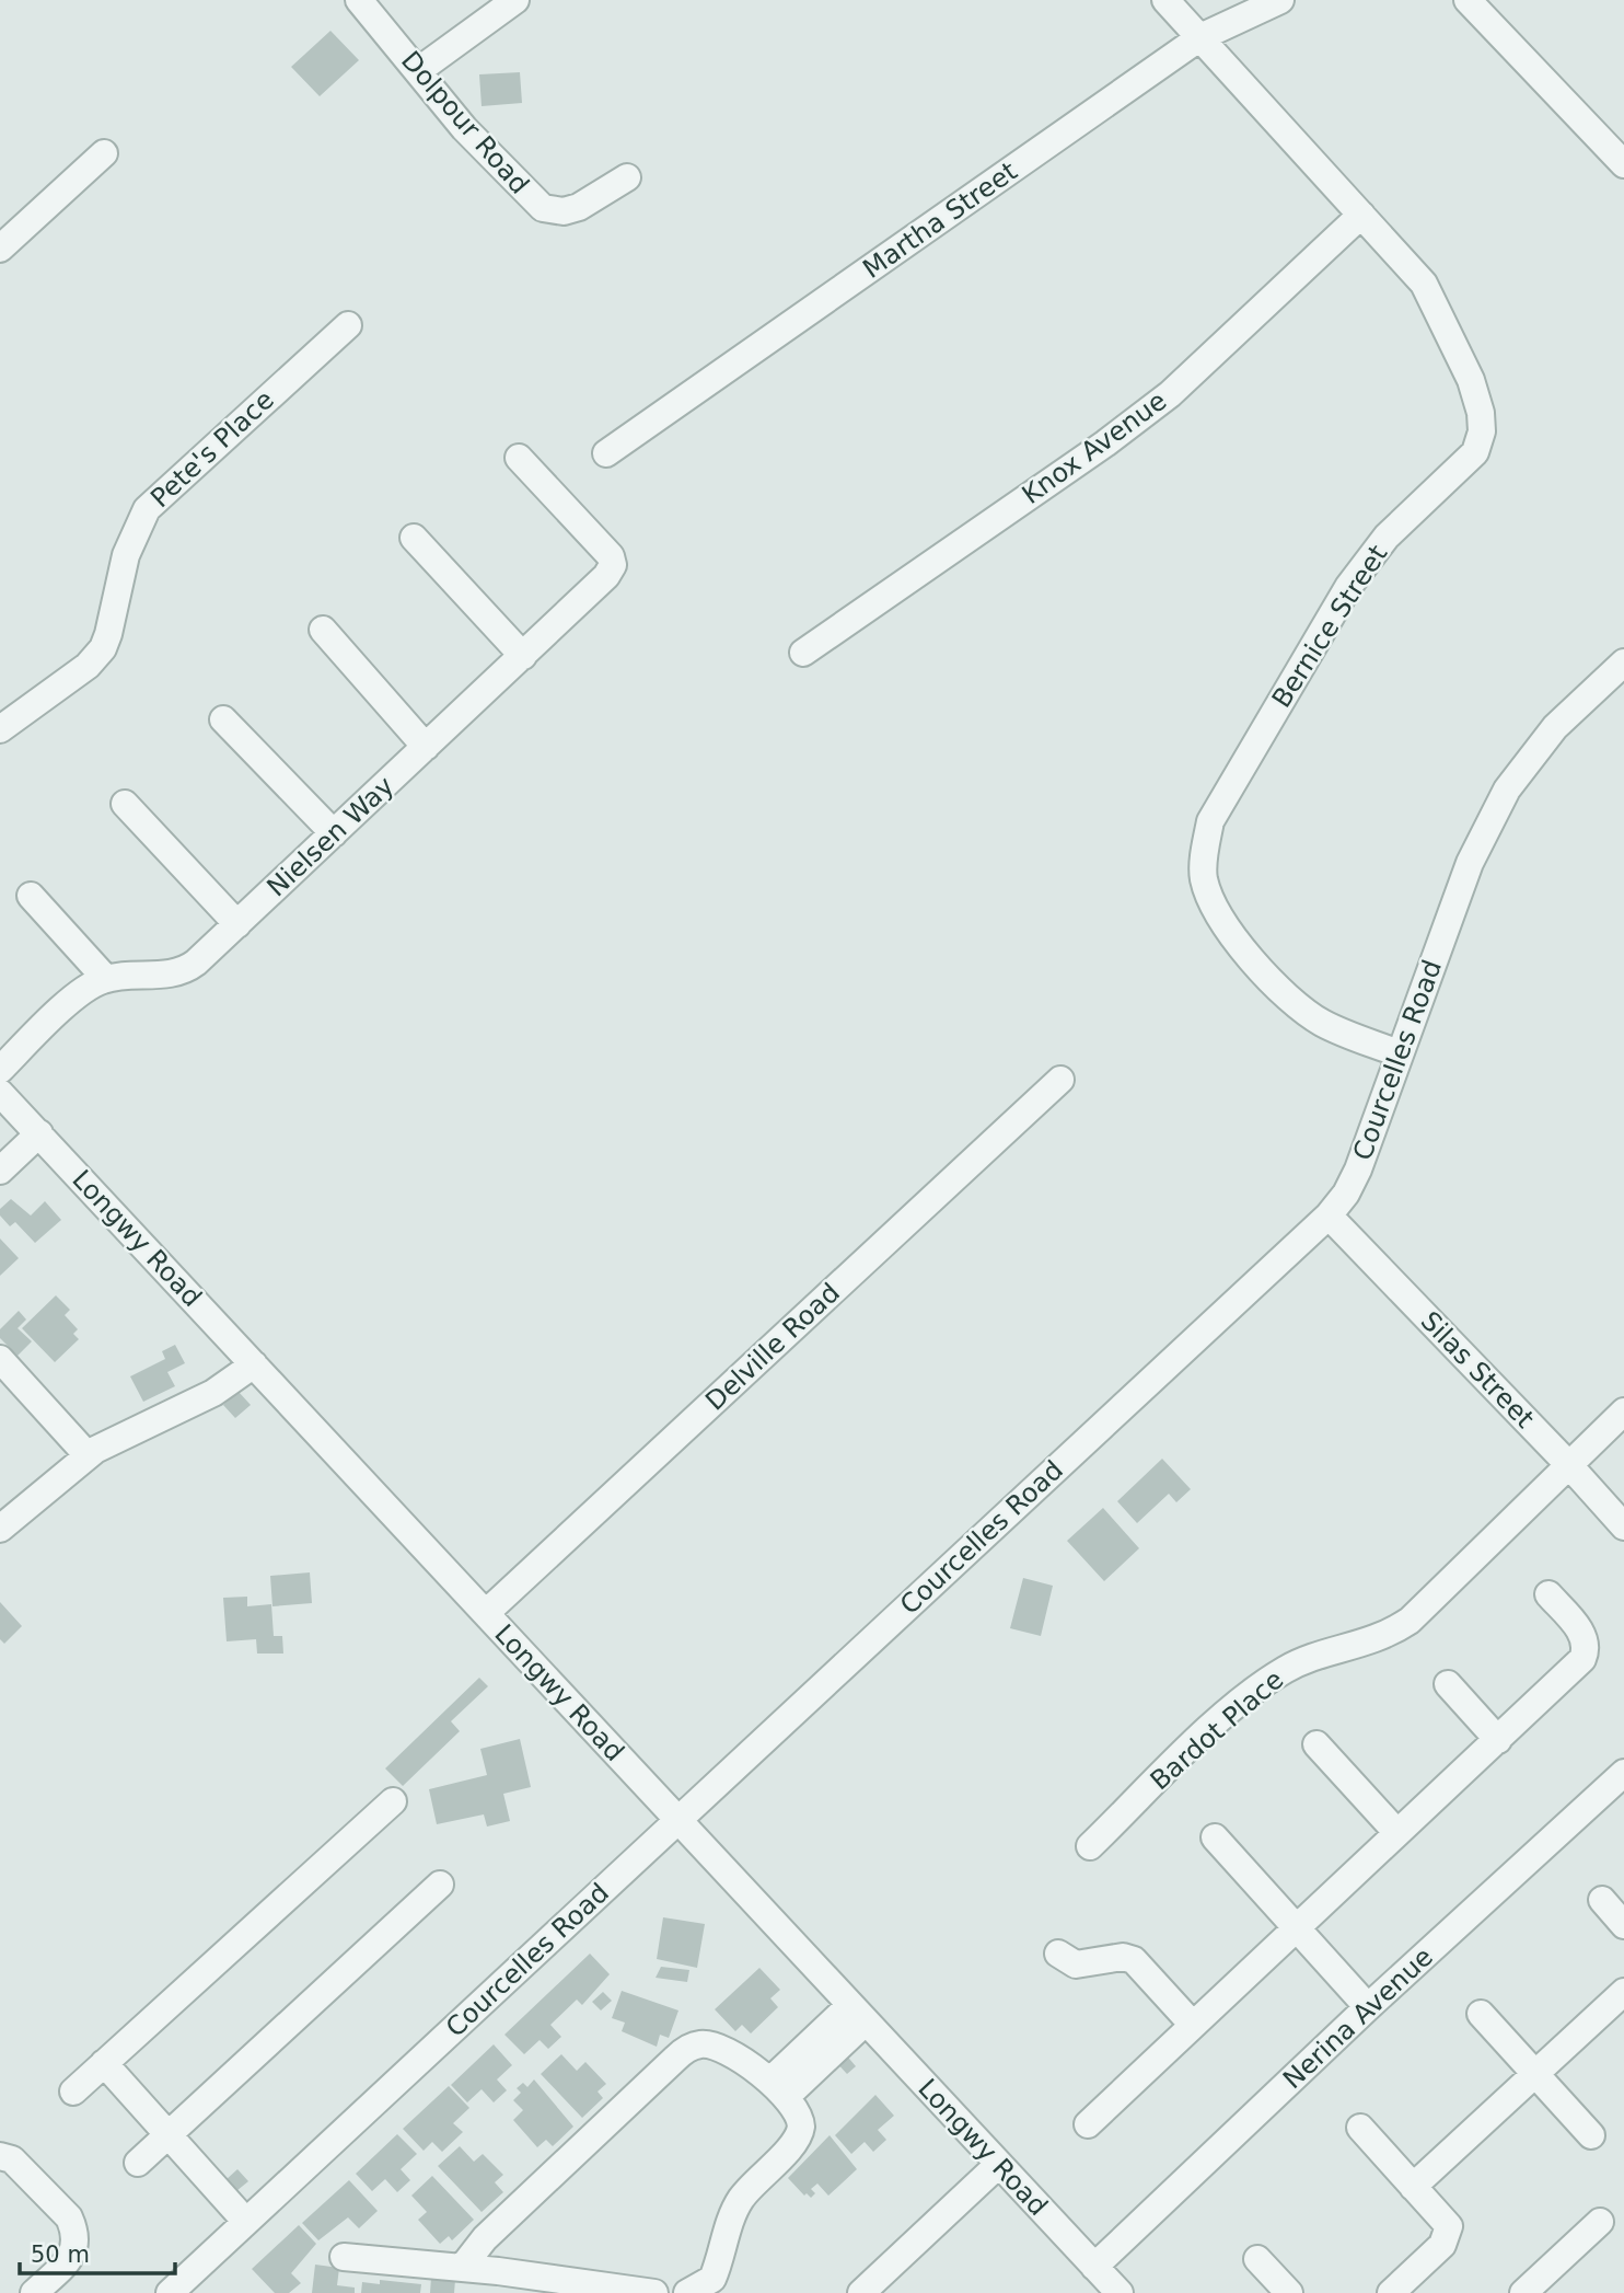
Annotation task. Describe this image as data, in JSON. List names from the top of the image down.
{
  "streets": {
    "street": [
      "Dolpour Road",
      "Martha Street",
      "Knox Avenue",
      "Pete's Place",
      "Bernice Street",
      "Nielsen Way",
      "Courcelles Road",
      "Longwy Road",
      "Delville Road",
      "Silas Street",
      "Bardot Place",
      "Nerina Avenue"
    ]
  },
  "crossings": [
    ["Martha Street", "Bernice Street"],
    ["Knox Avenue", "Bernice Street"],
    ["Bernice Street", "Courcelles Road"],
    ["Courcelles Road", "Longwy Road"],
    ["Courcelles Road", "Silas Street"],
    ["Longwy Road", "Delville Road"],
    ["Longwy Road", "Nerina Avenue"],
    ["Silas Street", "Bardot Place"]
  ],
  "scale_bar": "50 m"
}
